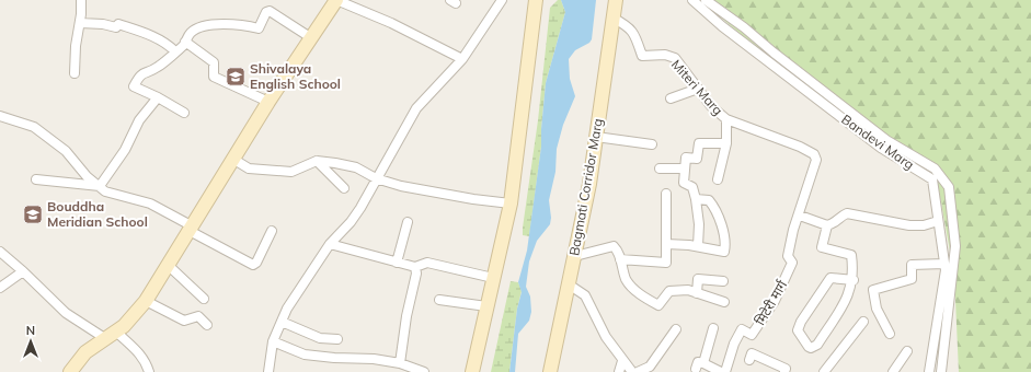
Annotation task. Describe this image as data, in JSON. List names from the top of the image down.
{
  "streets": {
    "street": [
      "Miteri Marg",
      "Bandevi Marg",
      "Bagmati Corridor Marg",
      "मिटेरी मार्ग"
    ]
  },
  "crossings": [
    ["Miteri Marg", "Bagmati Corridor Marg"],
    ["Miteri Marg", "मिटेरी मार्ग"]
  ],
  "places": {
    "school or university": ["Shivalaya English School", "Bouddha Meridian School"]
  },
  "north": "top"
}
